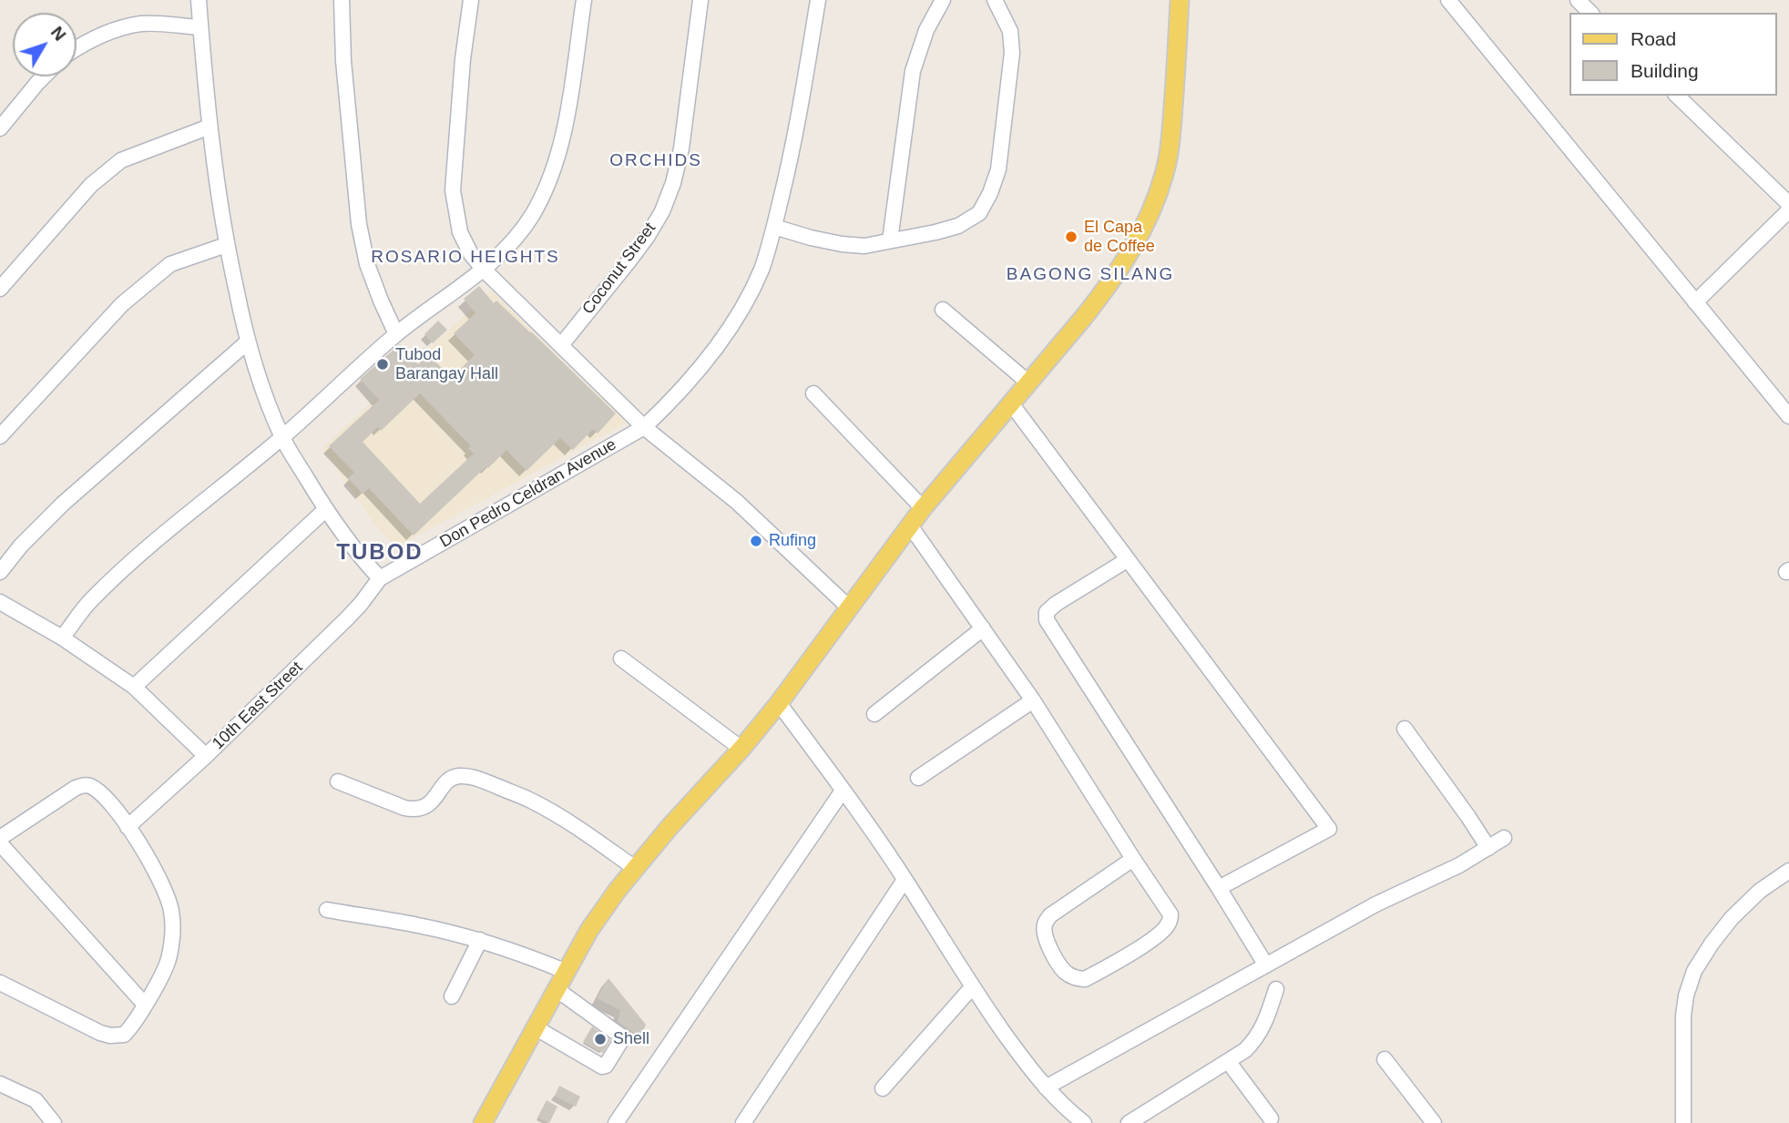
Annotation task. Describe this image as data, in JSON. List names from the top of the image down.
{
  "streets": {
    "street": ["Coconut Street", "Don Pedro Celdran Avenue", "10th East Street"]
  },
  "crossings": [
    ["Don Pedro Celdran Avenue", "10th East Street"]
  ],
  "districts": [
    "ORCHIDS",
    "ROSARIO HEIGHTS",
    "BAGONG SILANG",
    "TUBOD"
  ],
  "places": [
    "El Capa de Coffee",
    "Tubod Barangay Hall",
    "Rufing",
    "Shell"
  ],
  "legend": ["Road", "Building"],
  "north": "top right"
}
